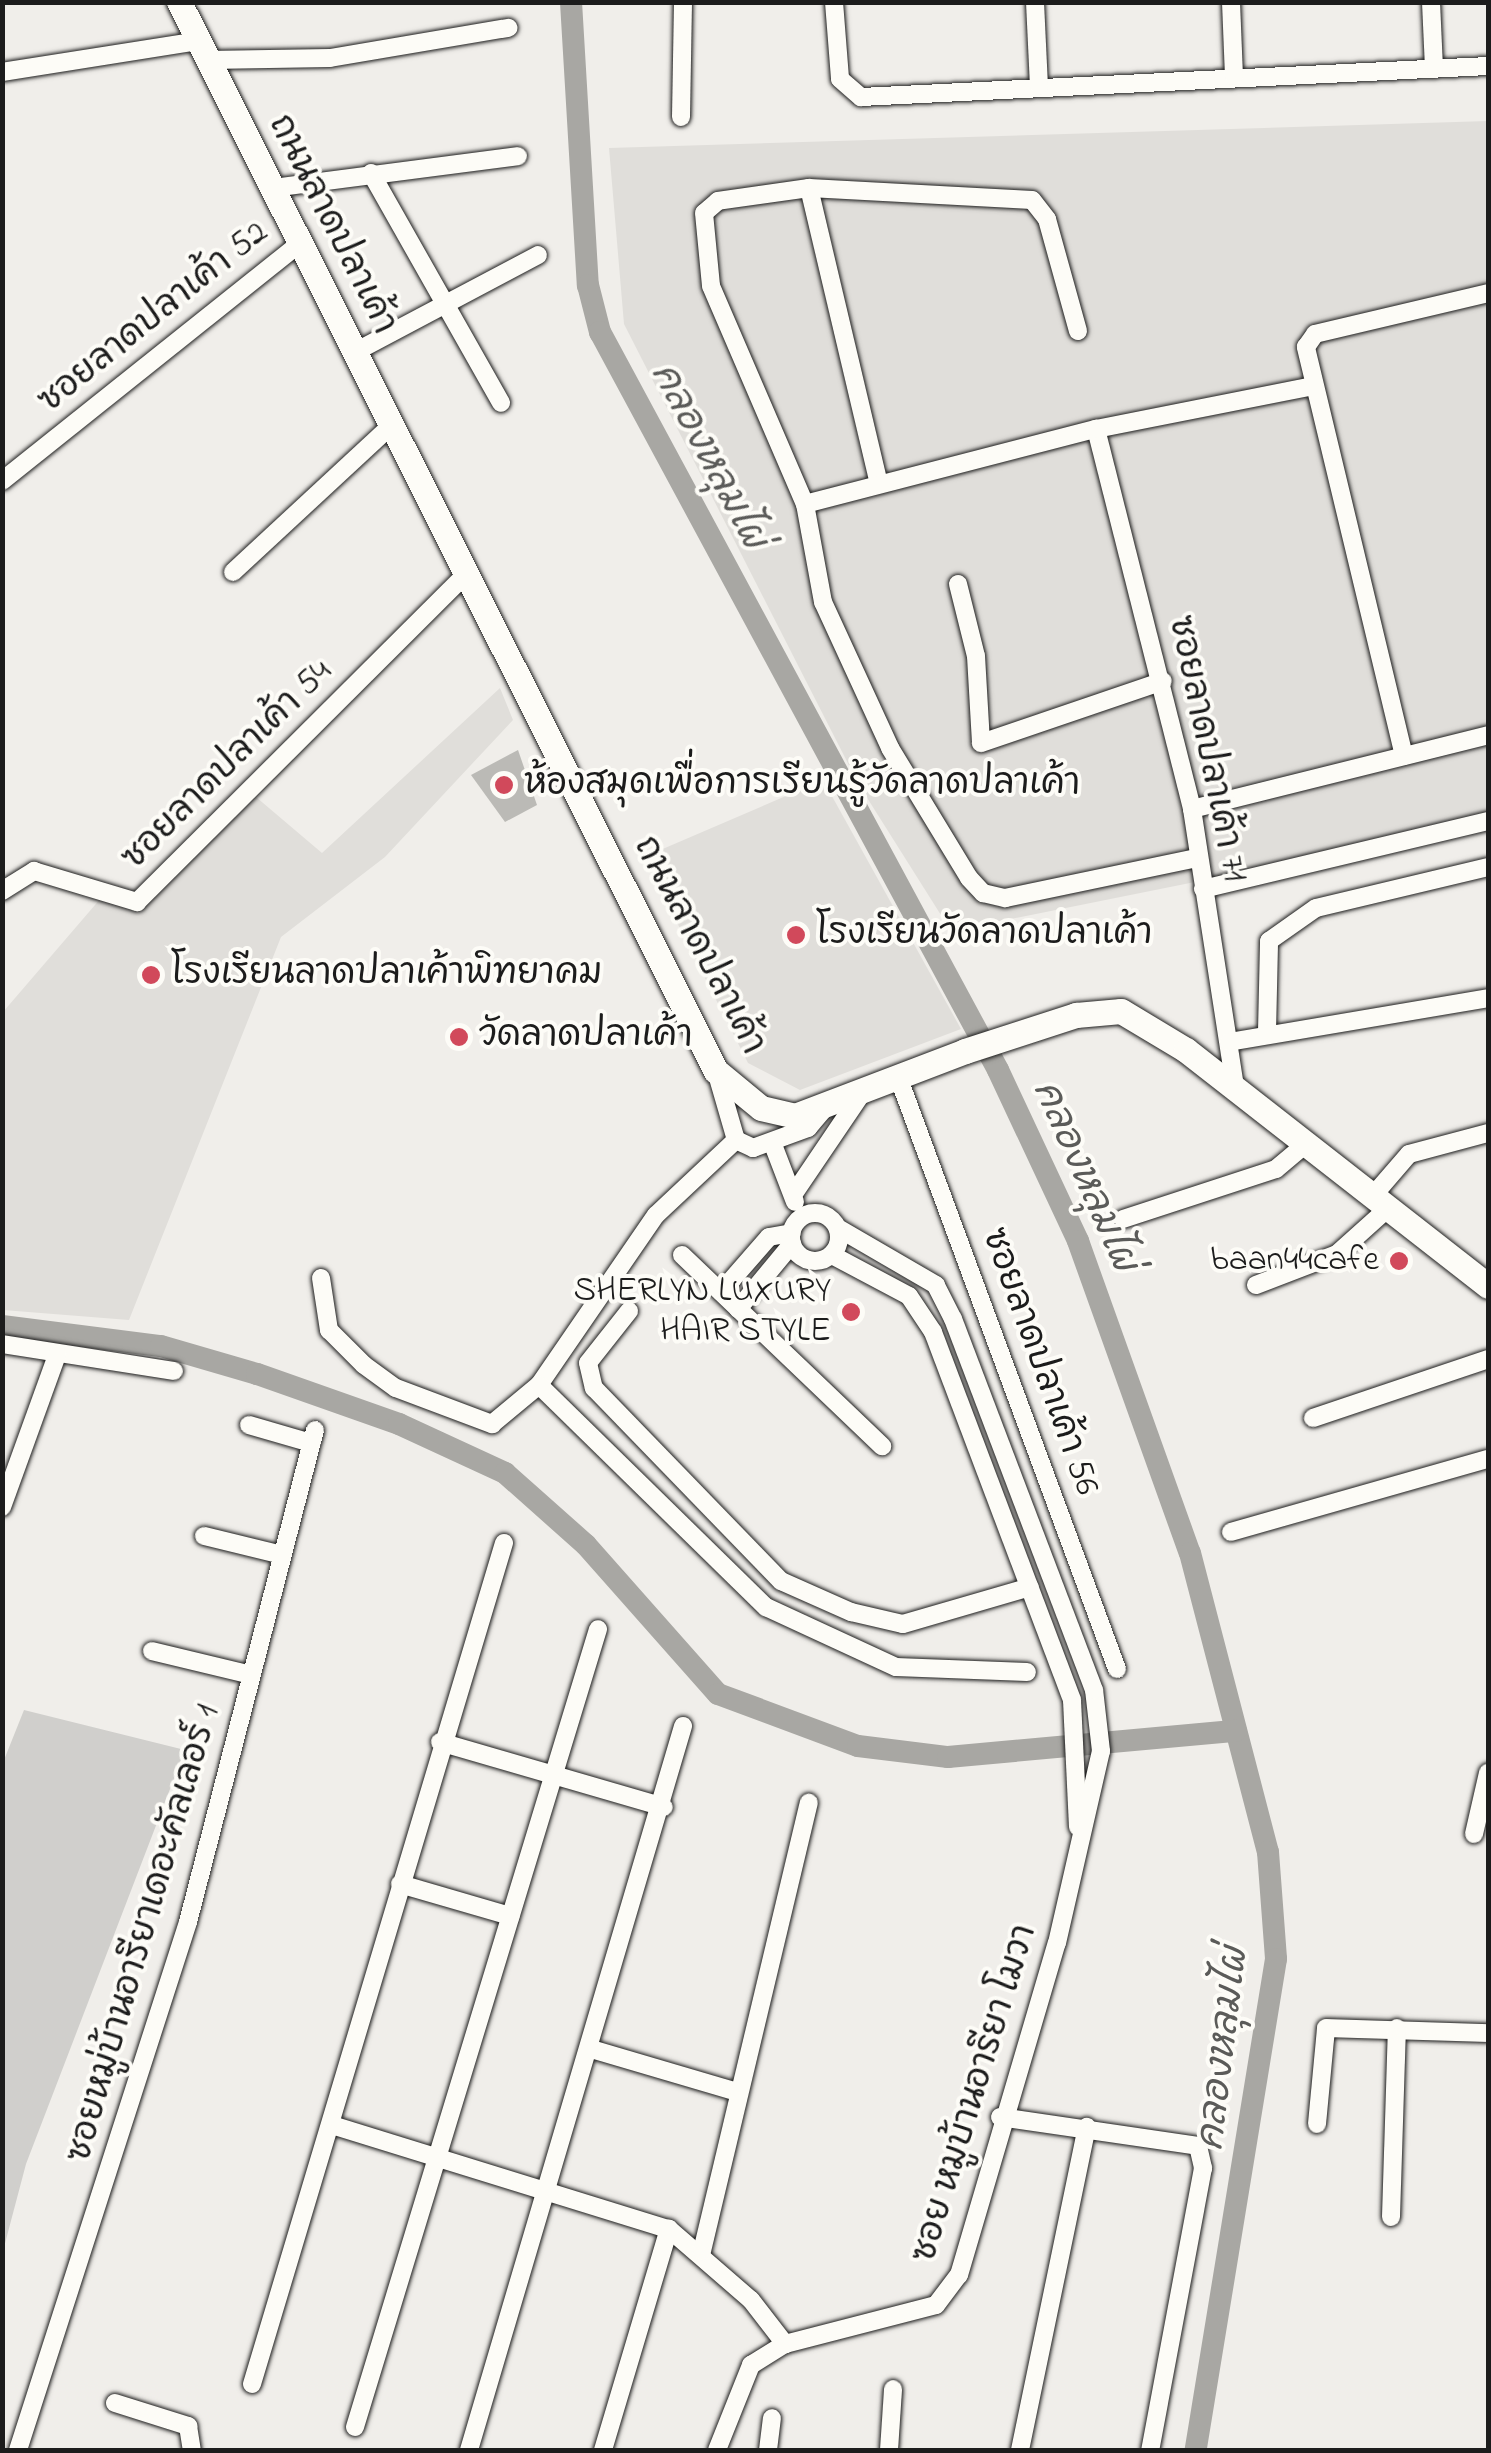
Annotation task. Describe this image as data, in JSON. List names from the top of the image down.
{
  "streets": {
    "main road": ["ถนนลาดปลาเค้า"],
    "street": [
      "ซอยลาดปลาเค้า 52",
      "ซอยลาดปลาเค้า 71",
      "ซอยลาดปลาเค้า 54",
      "ซอยลาดปลาเค้า 56",
      "ซอยหมู่บ้านอารียาเดอะคัลเลอร์ 1",
      "ซอย หมูบ้านอารียา โมวา"
    ]
  },
  "crossings": [
    ["ถนนลาดปลาเค้า", "ซอยลาดปลาเค้า 52"],
    ["ถนนลาดปลาเค้า", "ซอยลาดปลาเค้า 71"],
    ["ถนนลาดปลาเค้า", "ซอยลาดปลาเค้า 54"],
    ["ถนนลาดปลาเค้า", "ซอยลาดปลาเค้า 56"]
  ],
  "water": ["คลองหลุมไผ่"],
  "places": [
    "ห้องสมุดเพื่อการเรียนรู้วัดลาดปลาเค้า",
    "โรงเรียนวัดลาดปลาเค้า",
    "โรงเรียนลาดปลาเค้าพิทยาคม",
    "วัดลาดปลาเค้า",
    "baan44cafe",
    "SHERLYN LUXURY HAIR STYLE"
  ]
}
